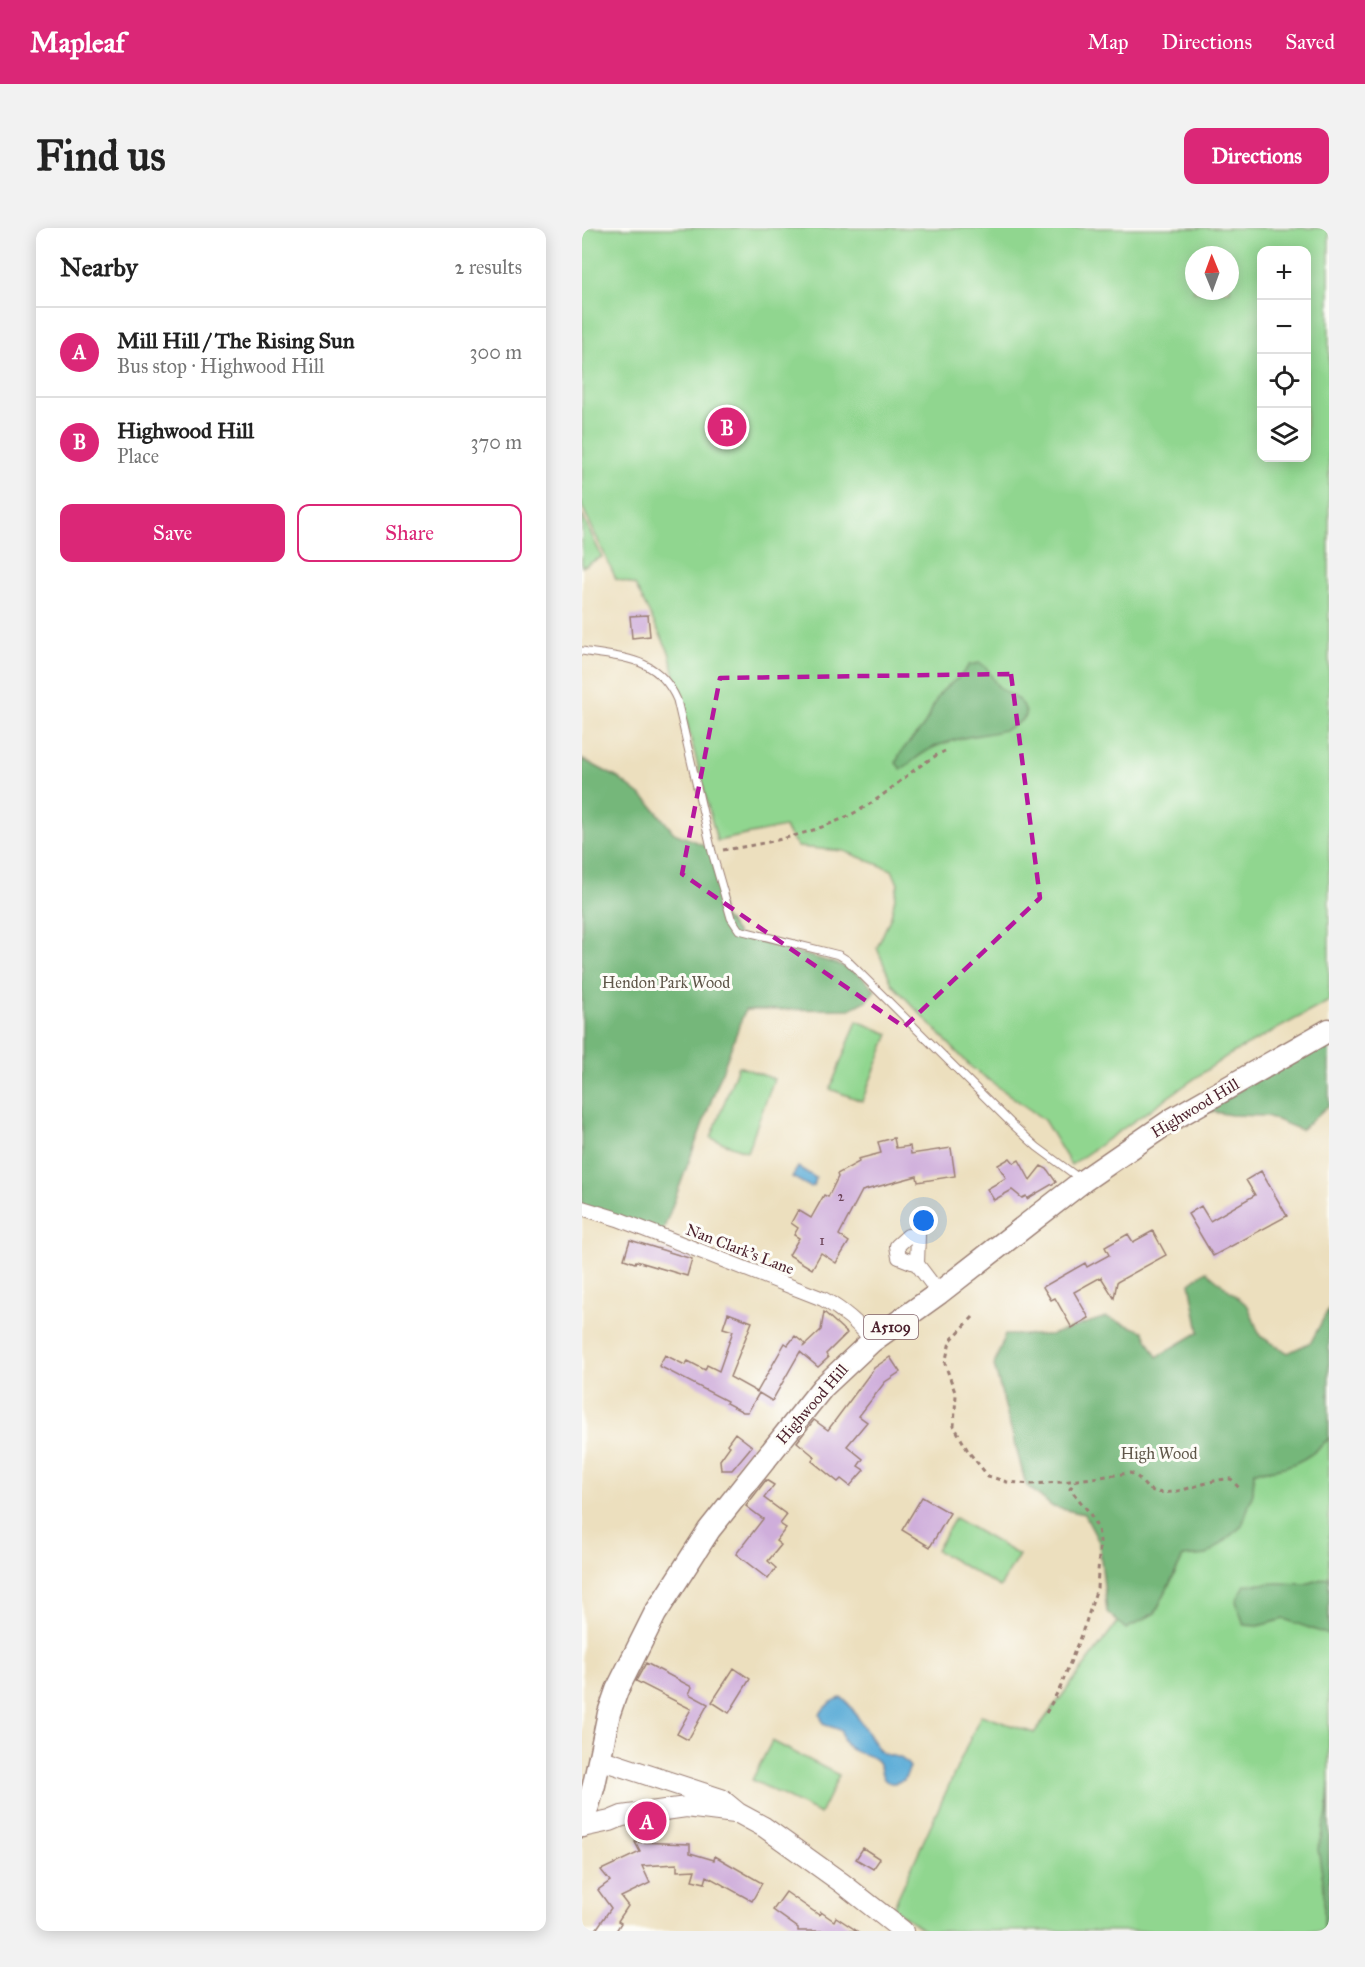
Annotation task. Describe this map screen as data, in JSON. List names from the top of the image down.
{
  "streets": {
    "main road": ["Highwood Hill", "A5109"],
    "street": ["Nan Clark's Lane"]
  },
  "crossings": [
    ["Highwood Hill", "Nan Clark's Lane"],
    ["Highwood Hill", "A5109"]
  ],
  "parks": ["Hendon Park Wood", "High Wood"],
  "house_numbers": ["2", "1"],
  "north": "top",
  "page": {
    "header": "Mapleaf",
    "nav": ["Map", "Directions", "Saved"],
    "buttons": [
      "Directions",
      ["Save", "Share"]
    ],
    "title": "Find us",
    "heading": ["Nearby", "2 results"],
    "map_buttons": ["+", "−"],
    "list": [
      {
        "mark": "A",
        "name": "Mill Hill / The Rising Sun",
        "note": "Bus stop · Highwood Hill",
        "value": "300 m"
      },
      {
        "mark": "B",
        "name": "Highwood Hill",
        "note": "Place",
        "value": "370 m"
      }
    ],
    "pins": ["B", "A"]
  }
}
